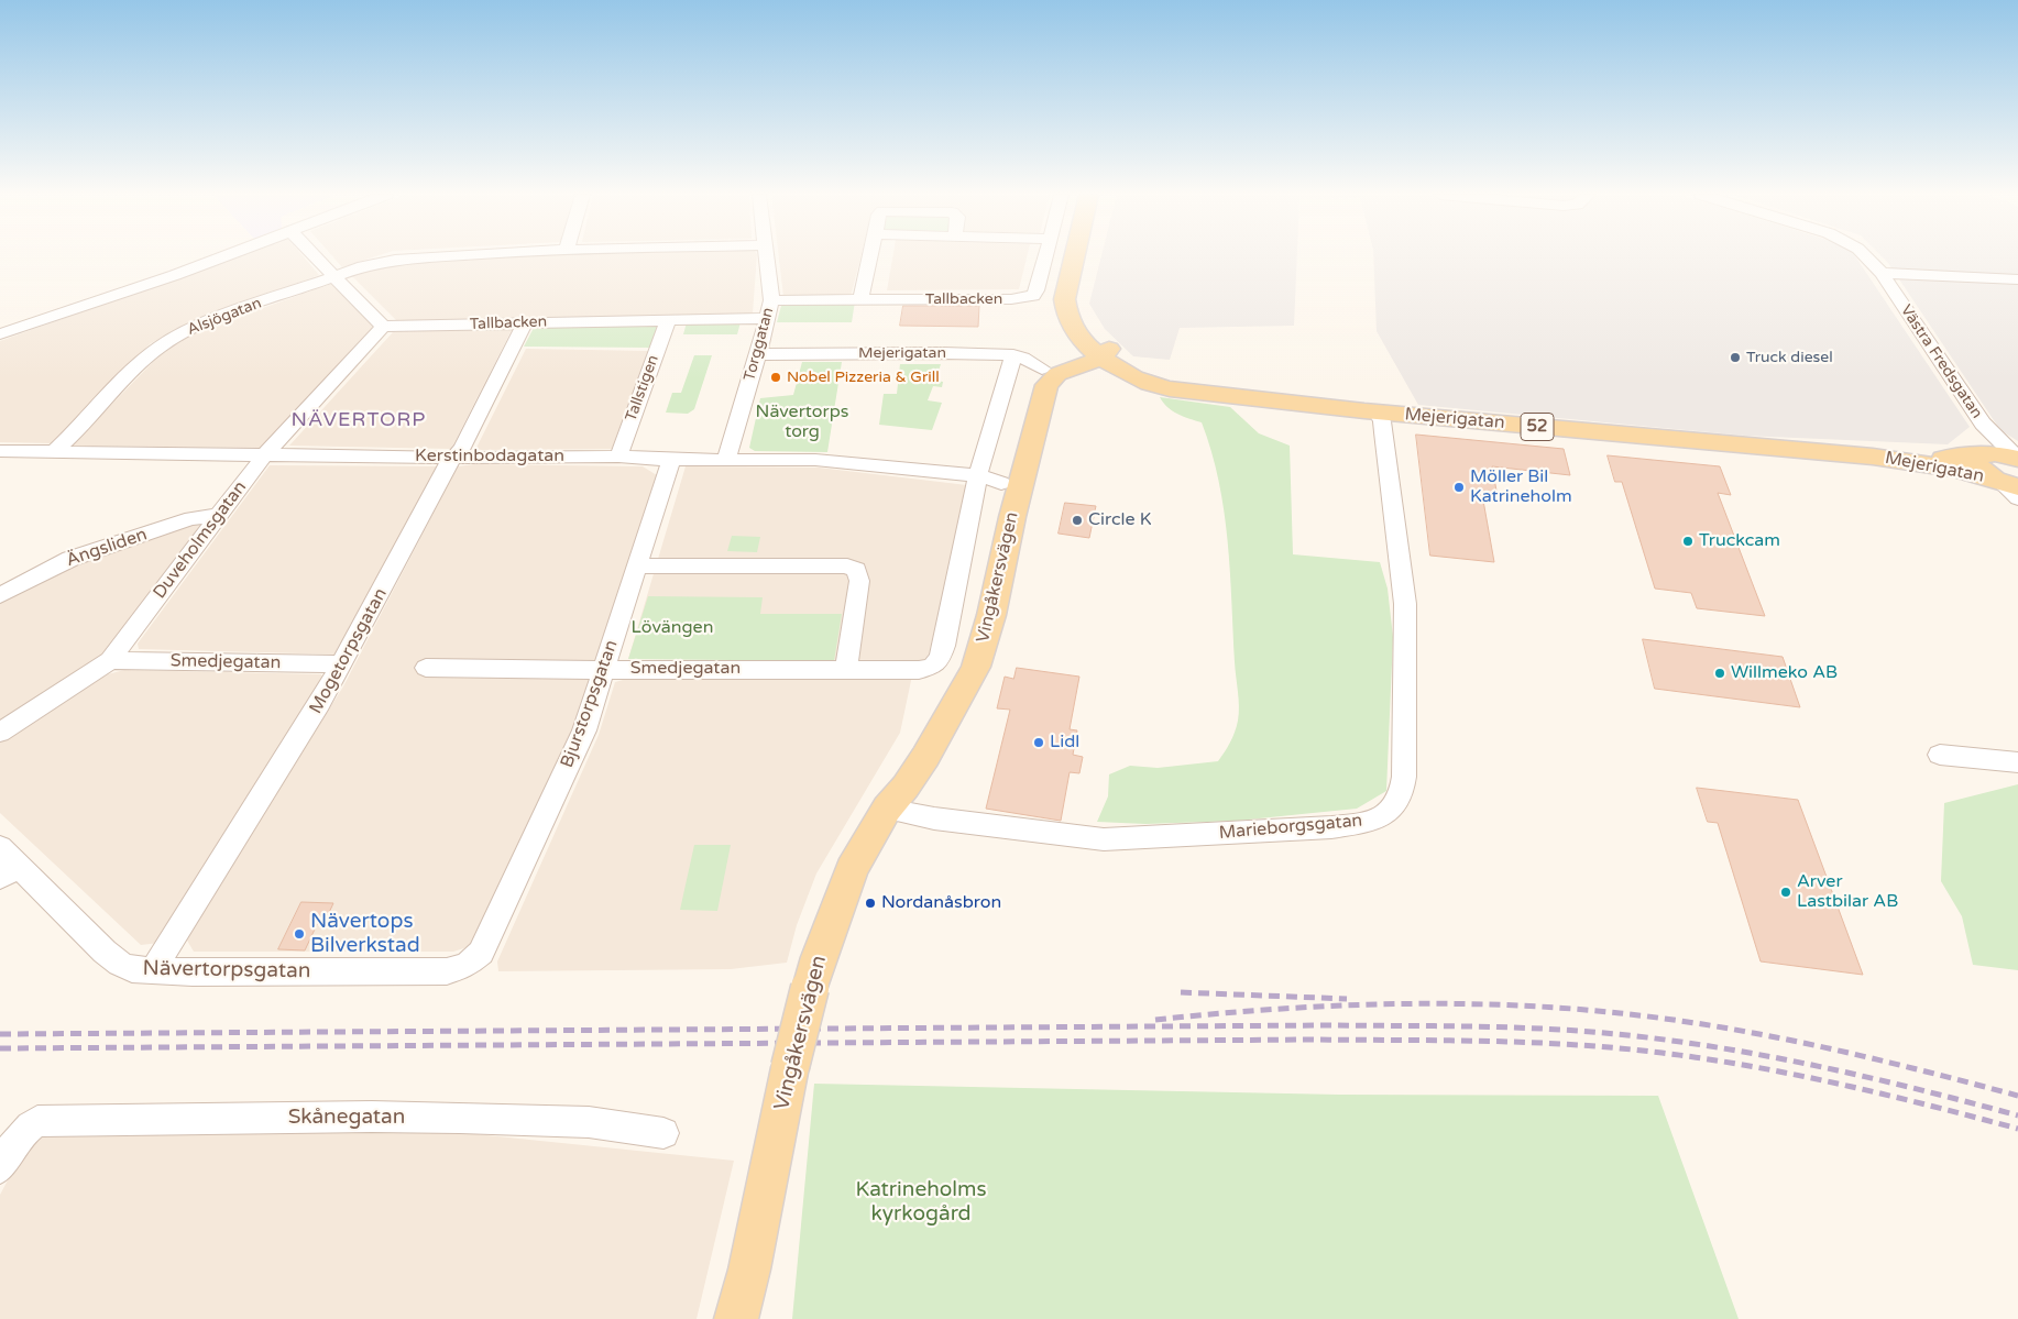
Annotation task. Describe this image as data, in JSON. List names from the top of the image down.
{
  "streets": {
    "main road": ["Mejerigatan", "52", "Vingåkersvägen"],
    "street": [
      "Tallbacken",
      "Alsjögatan",
      "Torggatan",
      "Västra Fredsgatan",
      "Tallstigen",
      "Kerstinbodagatan",
      "Duveholmsgatan",
      "Ängsliden",
      "Mogetorpsgatan",
      "Smedjegatan",
      "Bjurstorpsgatan",
      "Marieborgsgatan",
      "Nävertorpsgatan",
      "Skånegatan"
    ]
  },
  "crossings": [
    ["Tallbacken", "Torggatan"],
    ["Tallbacken", "Tallstigen"],
    ["Tallbacken", "Duveholmsgatan"],
    ["Tallbacken", "Mogetorpsgatan"],
    ["Alsjögatan", "Kerstinbodagatan"],
    ["Torggatan", "Mejerigatan"],
    ["Torggatan", "Kerstinbodagatan"],
    ["Mejerigatan", "Västra Fredsgatan"],
    ["Mejerigatan", "52"],
    ["Mejerigatan", "Vingåkersvägen"],
    ["Mejerigatan", "Marieborgsgatan"],
    ["Västra Fredsgatan", "52"],
    ["Tallstigen", "Kerstinbodagatan"],
    ["Kerstinbodagatan", "Duveholmsgatan"],
    ["Kerstinbodagatan", "Vingåkersvägen"],
    ["Kerstinbodagatan", "Mogetorpsgatan"],
    ["Kerstinbodagatan", "Bjurstorpsgatan"],
    ["Duveholmsgatan", "Ängsliden"],
    ["Duveholmsgatan", "Smedjegatan"],
    ["Vingåkersvägen", "Smedjegatan"],
    ["Vingåkersvägen", "Marieborgsgatan"],
    ["Mogetorpsgatan", "Smedjegatan"],
    ["Mogetorpsgatan", "Nävertorpsgatan"],
    ["Smedjegatan", "Bjurstorpsgatan"],
    ["Bjurstorpsgatan", "Nävertorpsgatan"]
  ],
  "districts": ["NÄVERTORP"],
  "parks": ["Nävertorps torg", "Lövängen", "Katrineholms kyrkogård"],
  "places": [
    "Truck diesel",
    "Nobel Pizzeria & Grill",
    "Möller Bil Katrineholm",
    "Circle K",
    "Truckcam",
    "Willmeko AB",
    "Lidl",
    "Arver Lastbilar AB",
    "Nordanåsbron",
    "Nävertops Bilverkstad"
  ]
}
